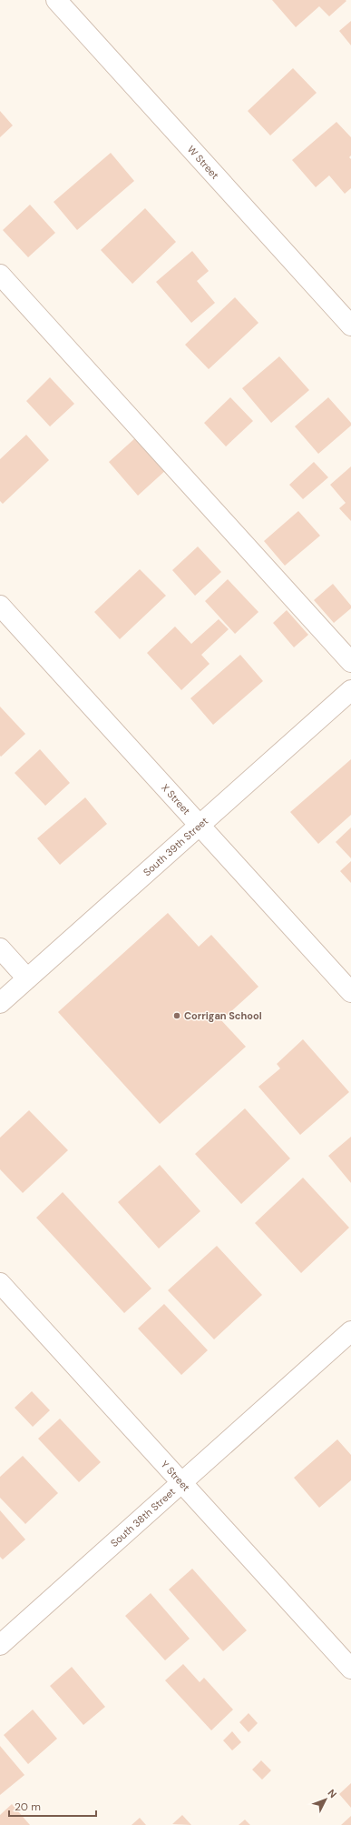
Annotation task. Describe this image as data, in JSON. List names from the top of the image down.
{
  "streets": {
    "street": [
      "W Street",
      "X Street",
      "South 39th Street",
      "Y Street",
      "South 38th Street"
    ]
  },
  "crossings": [
    ["X Street", "South 39th Street"],
    ["Y Street", "South 38th Street"]
  ],
  "places": ["Corrigan School"],
  "scale_bar": "20 m",
  "north": "top right"
}
